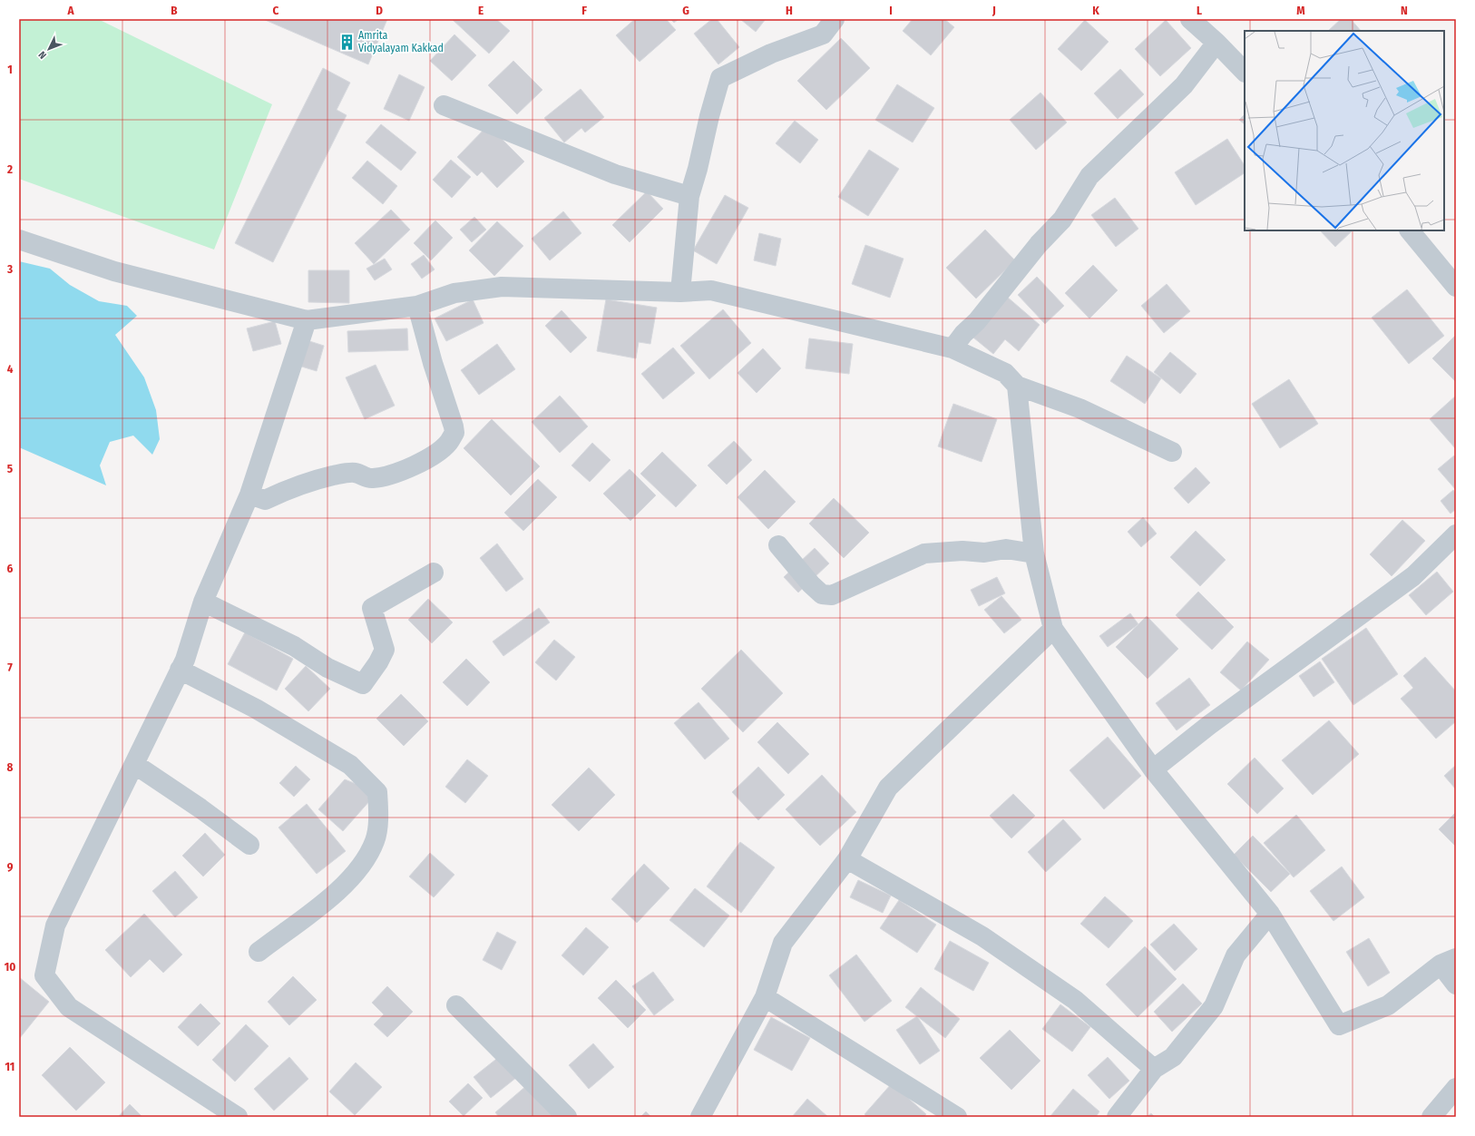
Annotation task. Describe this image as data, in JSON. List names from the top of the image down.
{
  "places": {
    "building": ["Amrita Vidyalayam Kakkad"]
  },
  "north": "bottom left",
  "grid": {
    "columns": [
      "A",
      "B",
      "C",
      "D",
      "E",
      "F",
      "G",
      "H",
      "I",
      "J",
      "K",
      "L",
      "M",
      "N"
    ],
    "rows": [
      "1",
      "2",
      "3",
      "4",
      "5",
      "6",
      "7",
      "8",
      "9",
      "10",
      "11"
    ]
  }
}
